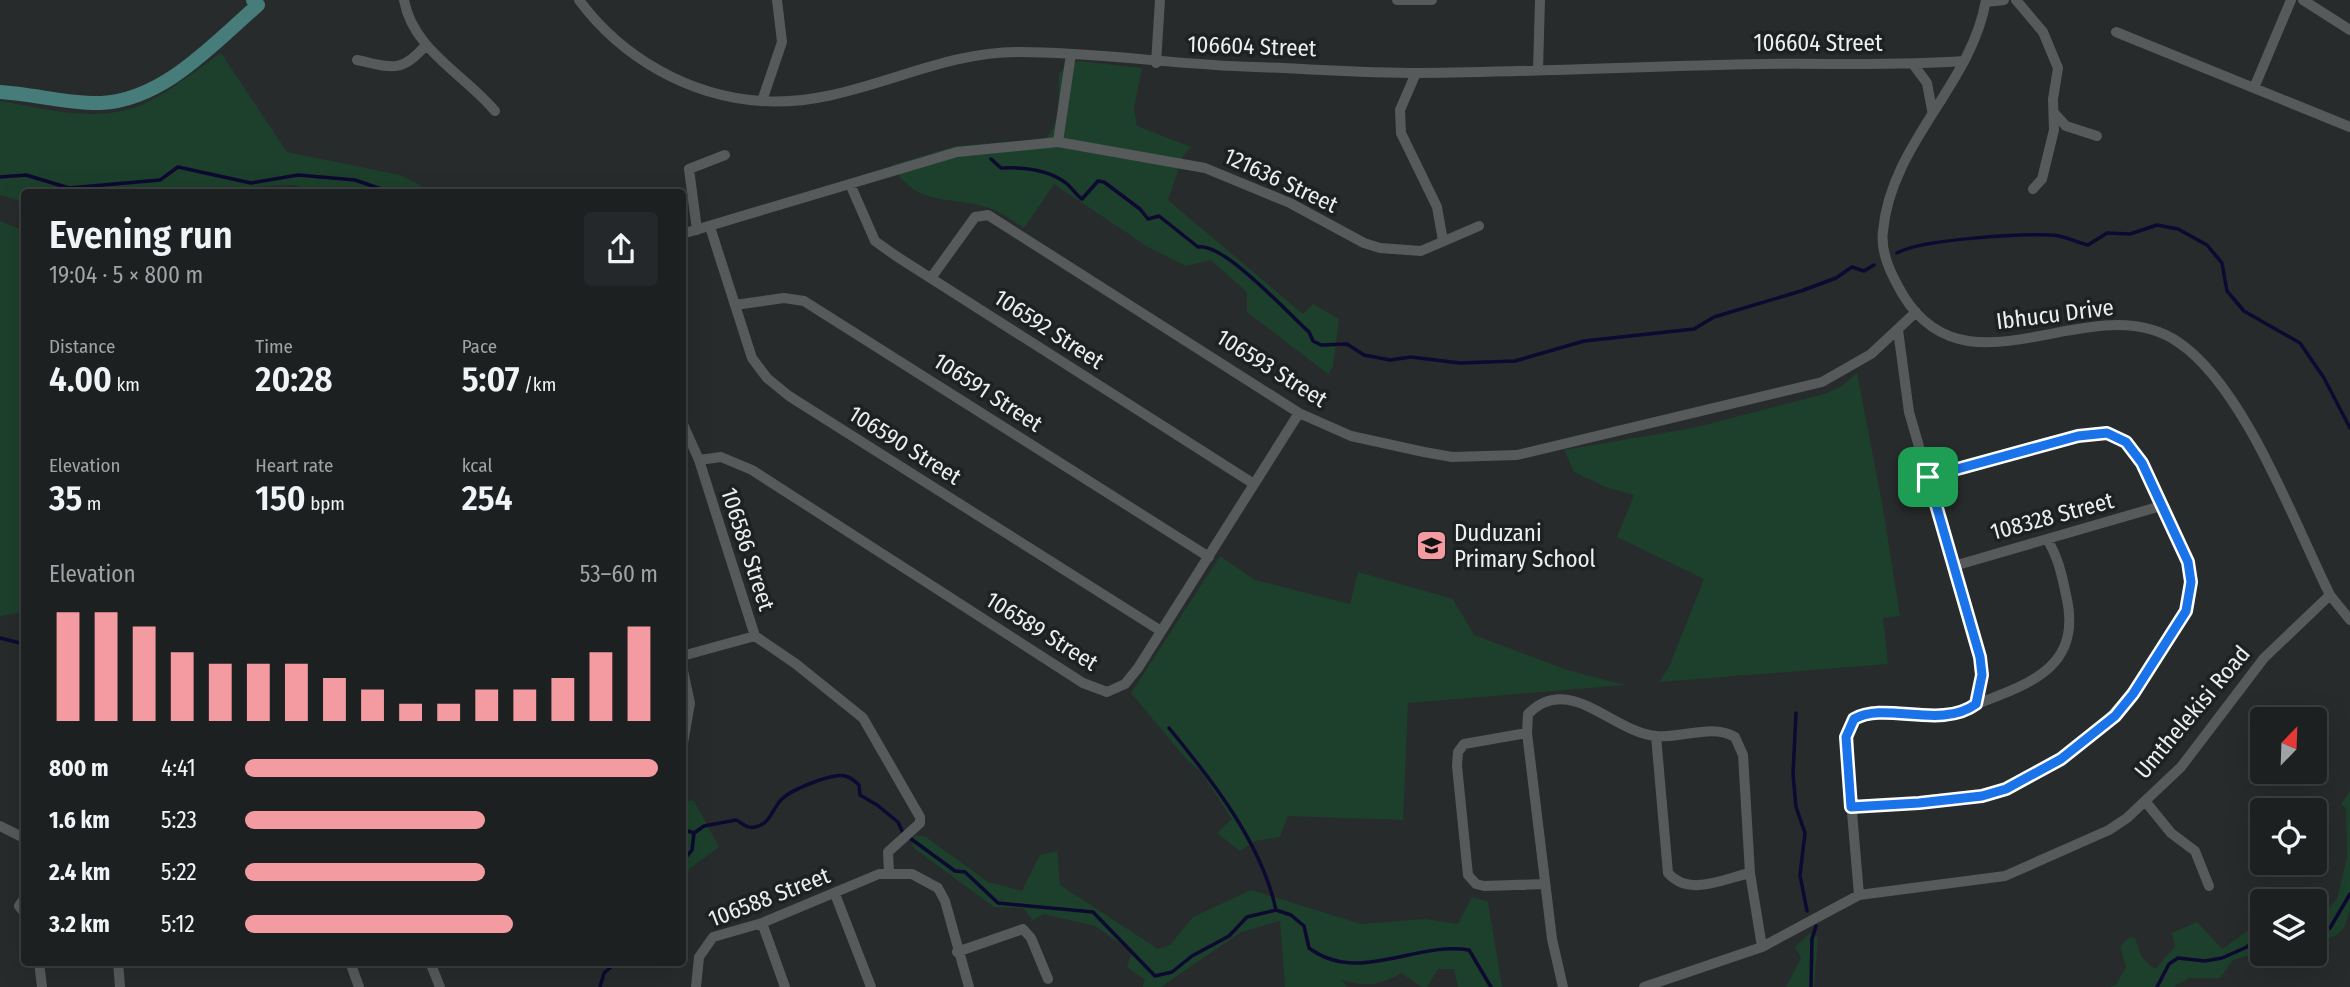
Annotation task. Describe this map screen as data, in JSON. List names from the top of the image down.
{
  "streets": {
    "street": [
      "106604 Street",
      "121636 Street",
      "Ibhucu Drive",
      "106592 Street",
      "106593 Street",
      "106591 Street",
      "106590 Street",
      "108328 Street",
      "106586 Street",
      "106589 Street",
      "Umthelekisi Road",
      "106588 Street"
    ]
  },
  "crossings": [
    ["106604 Street", "Ibhucu Drive"],
    ["Ibhucu Drive", "106593 Street"],
    ["Ibhucu Drive", "Umthelekisi Road"],
    ["106592 Street", "106593 Street"],
    ["106592 Street", "106589 Street"],
    ["106593 Street", "106589 Street"],
    ["106591 Street", "106590 Street"],
    ["106591 Street", "106589 Street"],
    ["106590 Street", "106589 Street"],
    ["106586 Street", "106589 Street"],
    ["106586 Street", "106588 Street"]
  ],
  "places": {
    "school or university": ["Duduzani Primary School"]
  },
  "north": "top right",
  "page": {
    "heading": ["Evening run", "19:04 · 5 × 800 m"],
    "stats": [
      ["Distance", "4.00 km"],
      ["Time", "20:28"],
      ["Pace", "5:07 /km"],
      ["Elevation", "35 m"],
      ["Heart rate", "150 bpm"],
      ["kcal", "254"]
    ],
    "chart": ["Elevation", "53–60 m"],
    "list": [
      {
        "name": "800 m",
        "note": "4:41"
      },
      {
        "name": "1.6 km",
        "note": "5:23"
      },
      {
        "name": "2.4 km",
        "note": "5:22"
      },
      {
        "name": "3.2 km",
        "note": "5:12"
      }
    ]
  }
}
